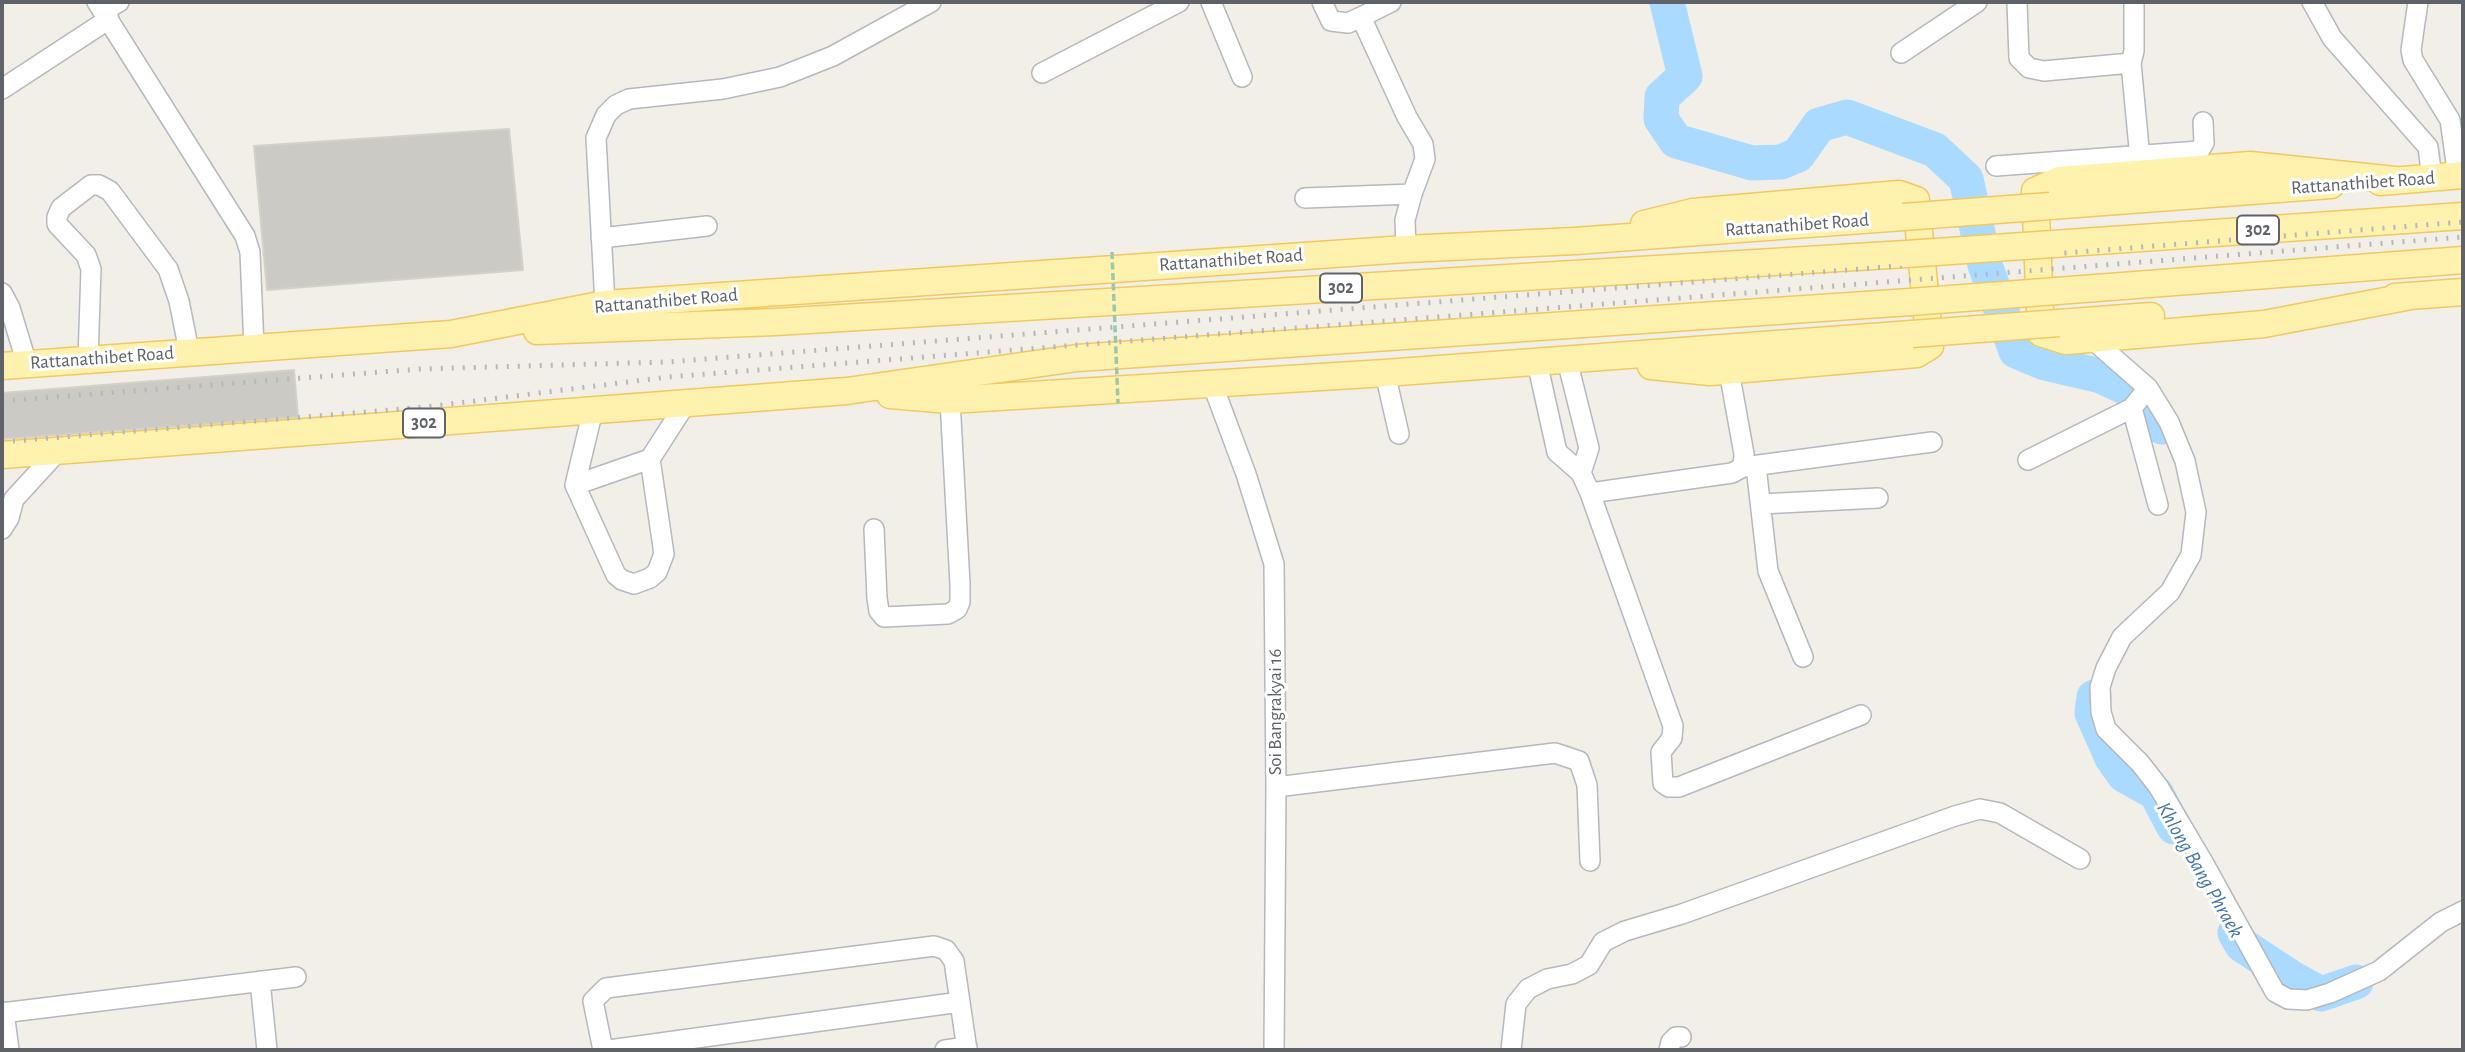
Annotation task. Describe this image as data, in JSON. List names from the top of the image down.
{
  "streets": {
    "main road": ["Rattanathibet Road", "302"],
    "street": ["Soi Bangrakyai 16"]
  },
  "crossings": [
    ["302", "Soi Bangrakyai 16"]
  ],
  "water": ["Khlong Bang Phraek"]
}
